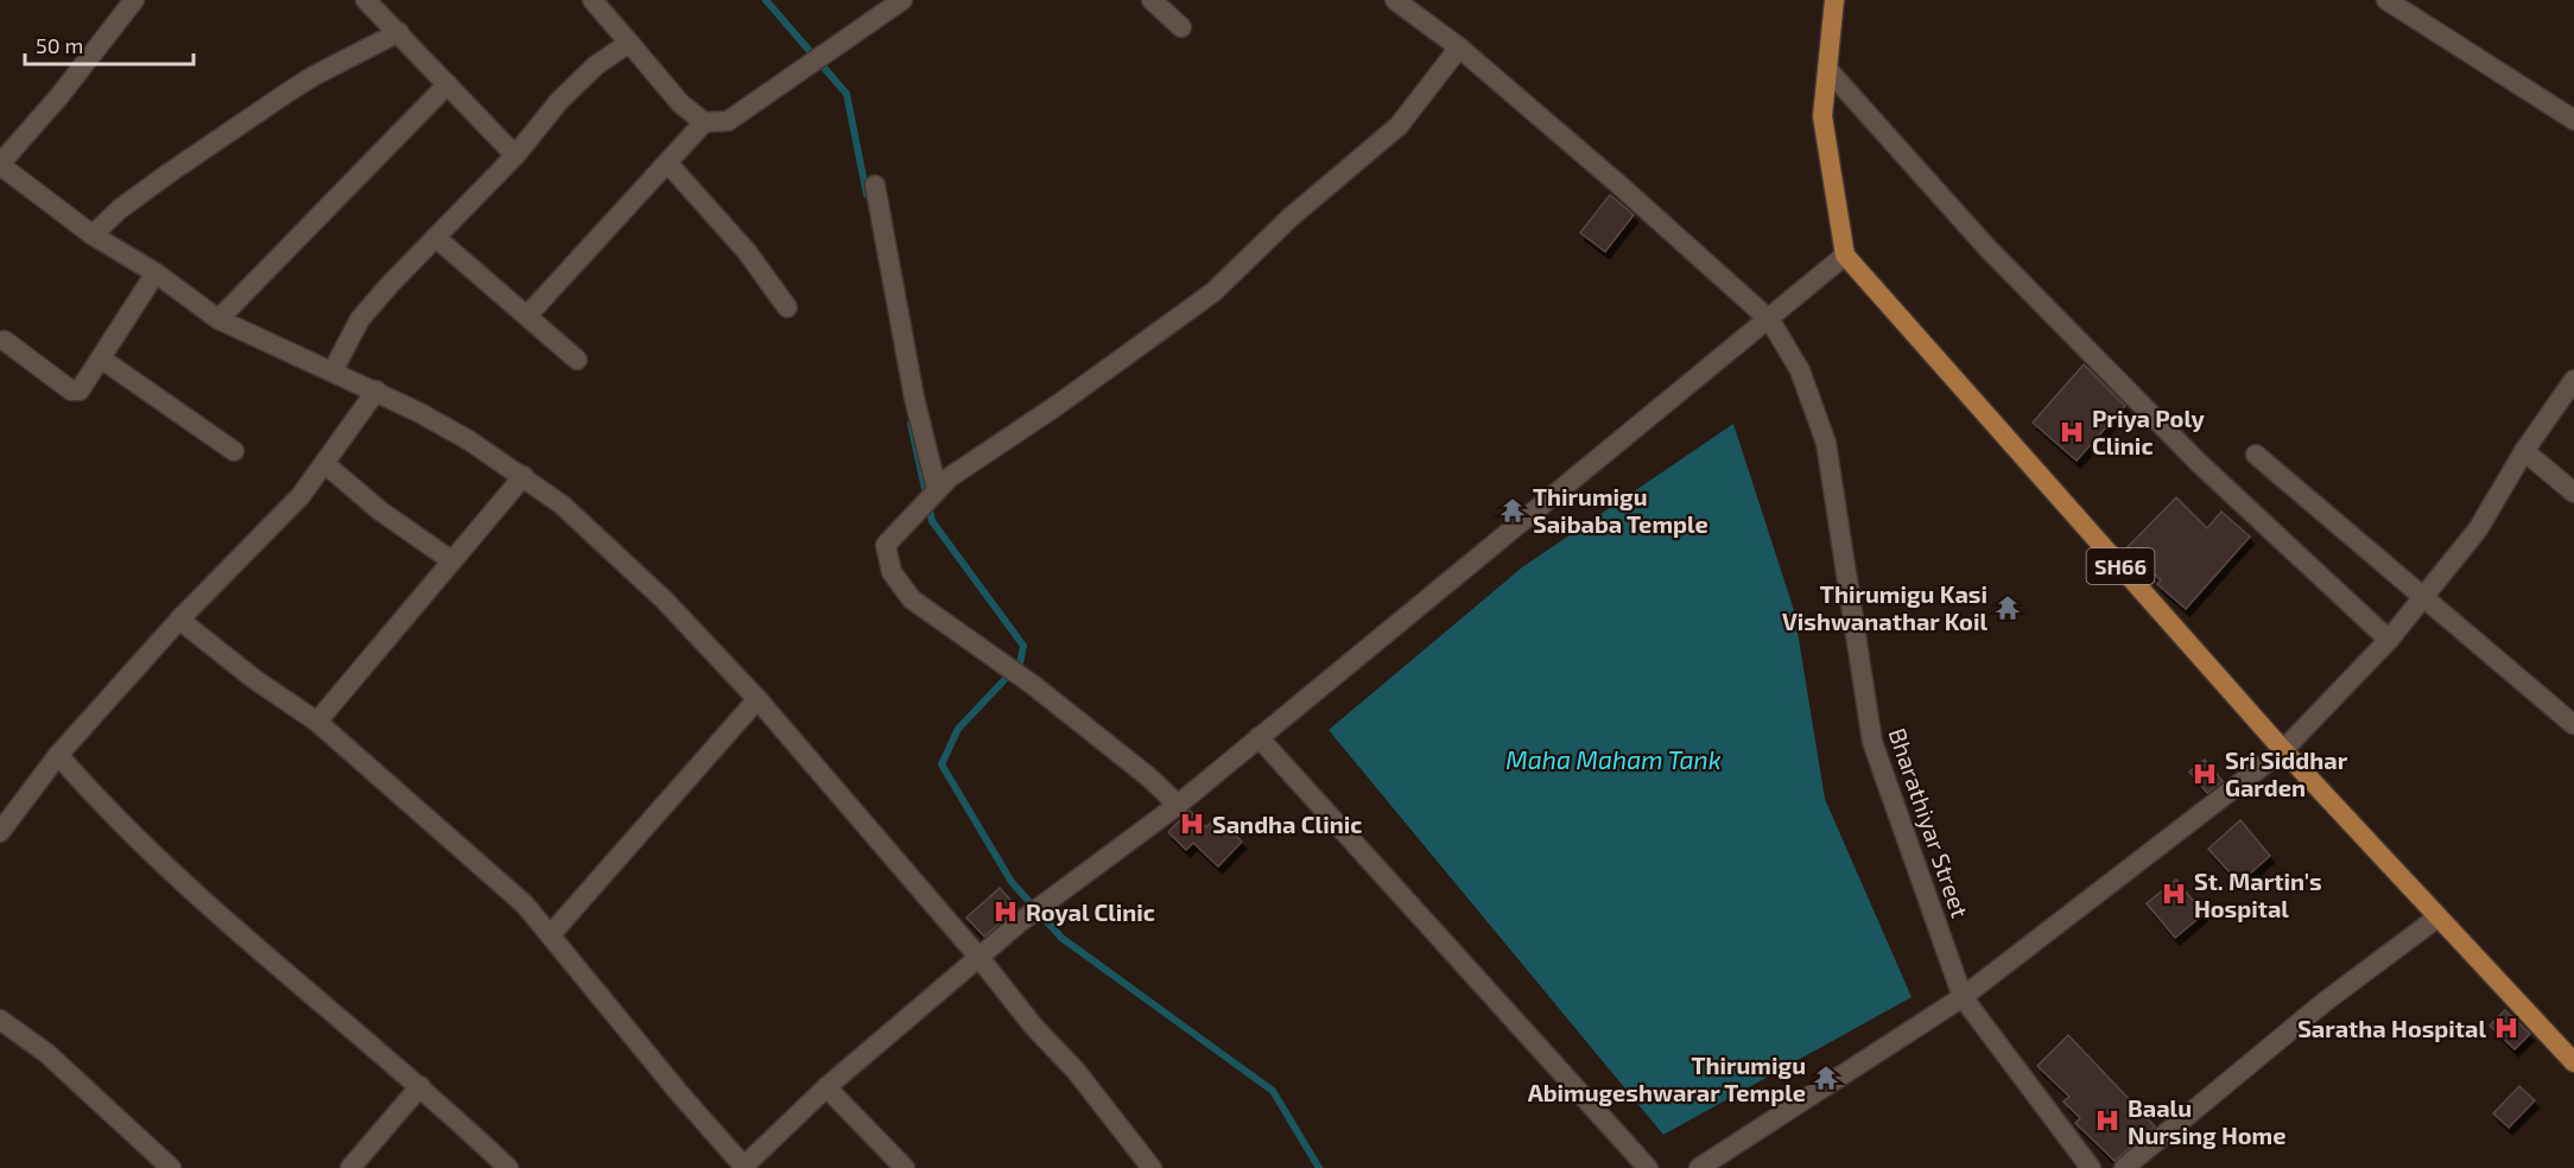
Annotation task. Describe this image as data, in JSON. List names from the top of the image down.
{
  "streets": {
    "main road": ["SH66"],
    "street": ["Bharathiyar Street"]
  },
  "water": ["Maha Maham Tank"],
  "places": {
    "hospital": [
      "Priya Poly Clinic",
      "Sri Siddhar Garden",
      "Sandha Clinic",
      "St. Martin's Hospital",
      "Royal Clinic",
      "Saratha Hospital",
      "Baalu Nursing Home"
    ],
    "temple": ["Thirumigu Saibaba Temple", "Thirumigu Kasi Vishwanathar Koil", "Thirumigu Abimugeshwarar Temple"]
  },
  "scale_bar": "50 m"
}
